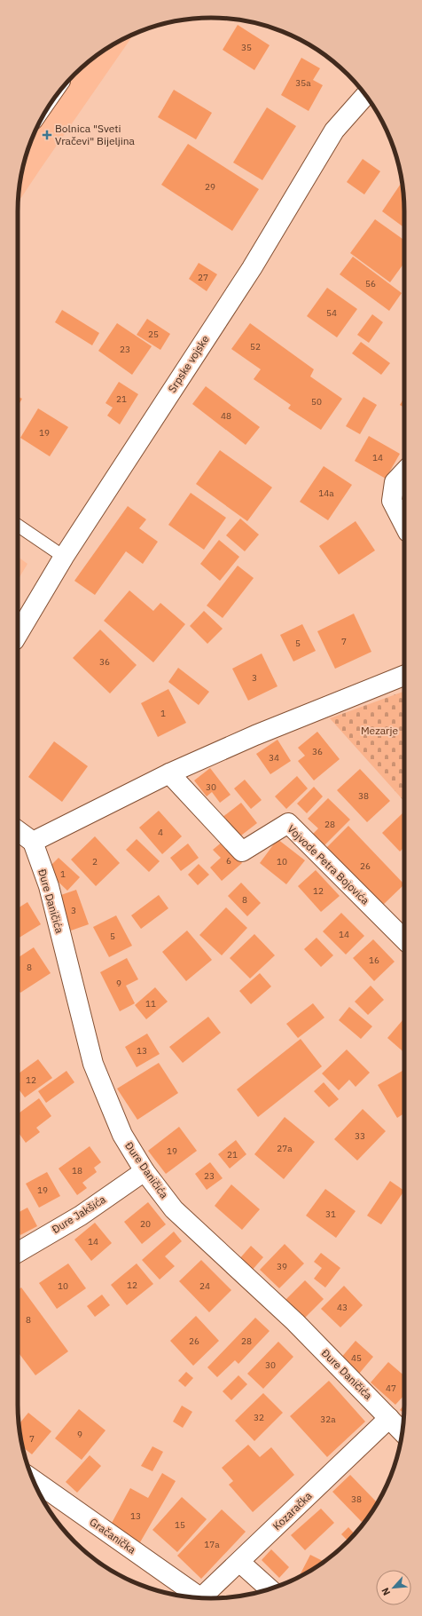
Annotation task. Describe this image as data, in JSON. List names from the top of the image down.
{
  "streets": {
    "street": [
      "Srpske vojske",
      "Vojvode Petra Bojovića",
      "Đure Daničića",
      "Đure Jakšića",
      "Kozaračka",
      "Gračanička"
    ]
  },
  "crossings": [
    ["Đure Daničića", "Đure Jakšića"],
    ["Đure Daničića", "Kozaračka"]
  ],
  "parks": ["Mezarje"],
  "places": {
    "health": ["Bolnica \"Sveti Vračevi\" Bijeljina"]
  },
  "house_numbers": [
    "35",
    "35a",
    "29",
    "27",
    "56",
    "54",
    "25",
    "52",
    "23",
    "21",
    "50",
    "48",
    "19",
    "14",
    "14a",
    "7",
    "5",
    "36",
    "3",
    "1",
    "36",
    "34",
    "30",
    "38",
    "28",
    "4",
    "6",
    "2",
    "10",
    "26",
    "1",
    "12",
    "8",
    "3",
    "14",
    "5",
    "16",
    "8",
    "9",
    "11",
    "13",
    "12",
    "33",
    "27a",
    "19",
    "21",
    "18",
    "23",
    "19",
    "31",
    "20",
    "14",
    "39",
    "12",
    "10",
    "24",
    "43",
    "8",
    "26",
    "28",
    "45",
    "30",
    "47",
    "32",
    "32a",
    "9",
    "7",
    "38",
    "13",
    "15",
    "17a"
  ],
  "north": "bottom left"
}
